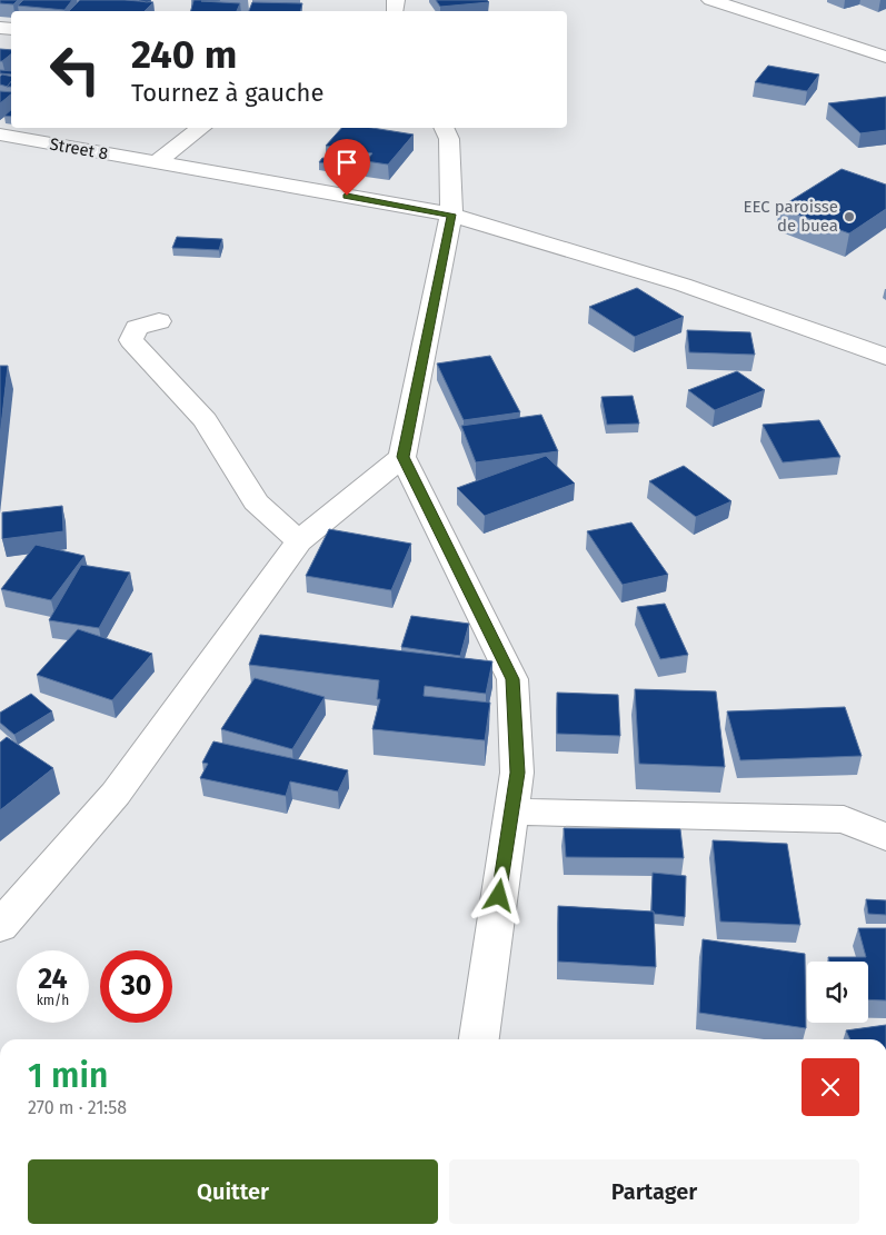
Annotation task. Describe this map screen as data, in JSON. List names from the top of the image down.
{
  "streets": {
    "main road": ["Street 8"]
  },
  "places": ["EEC paroisse de buea"],
  "page": {
    "turn": ["240 m", "Tournez à gauche"],
    "speed": "24 km/h",
    "limit": "30",
    "heading": ["1 min", "270 m · 21:58"],
    "buttons": ["Quitter", "Partager"]
  }
}
